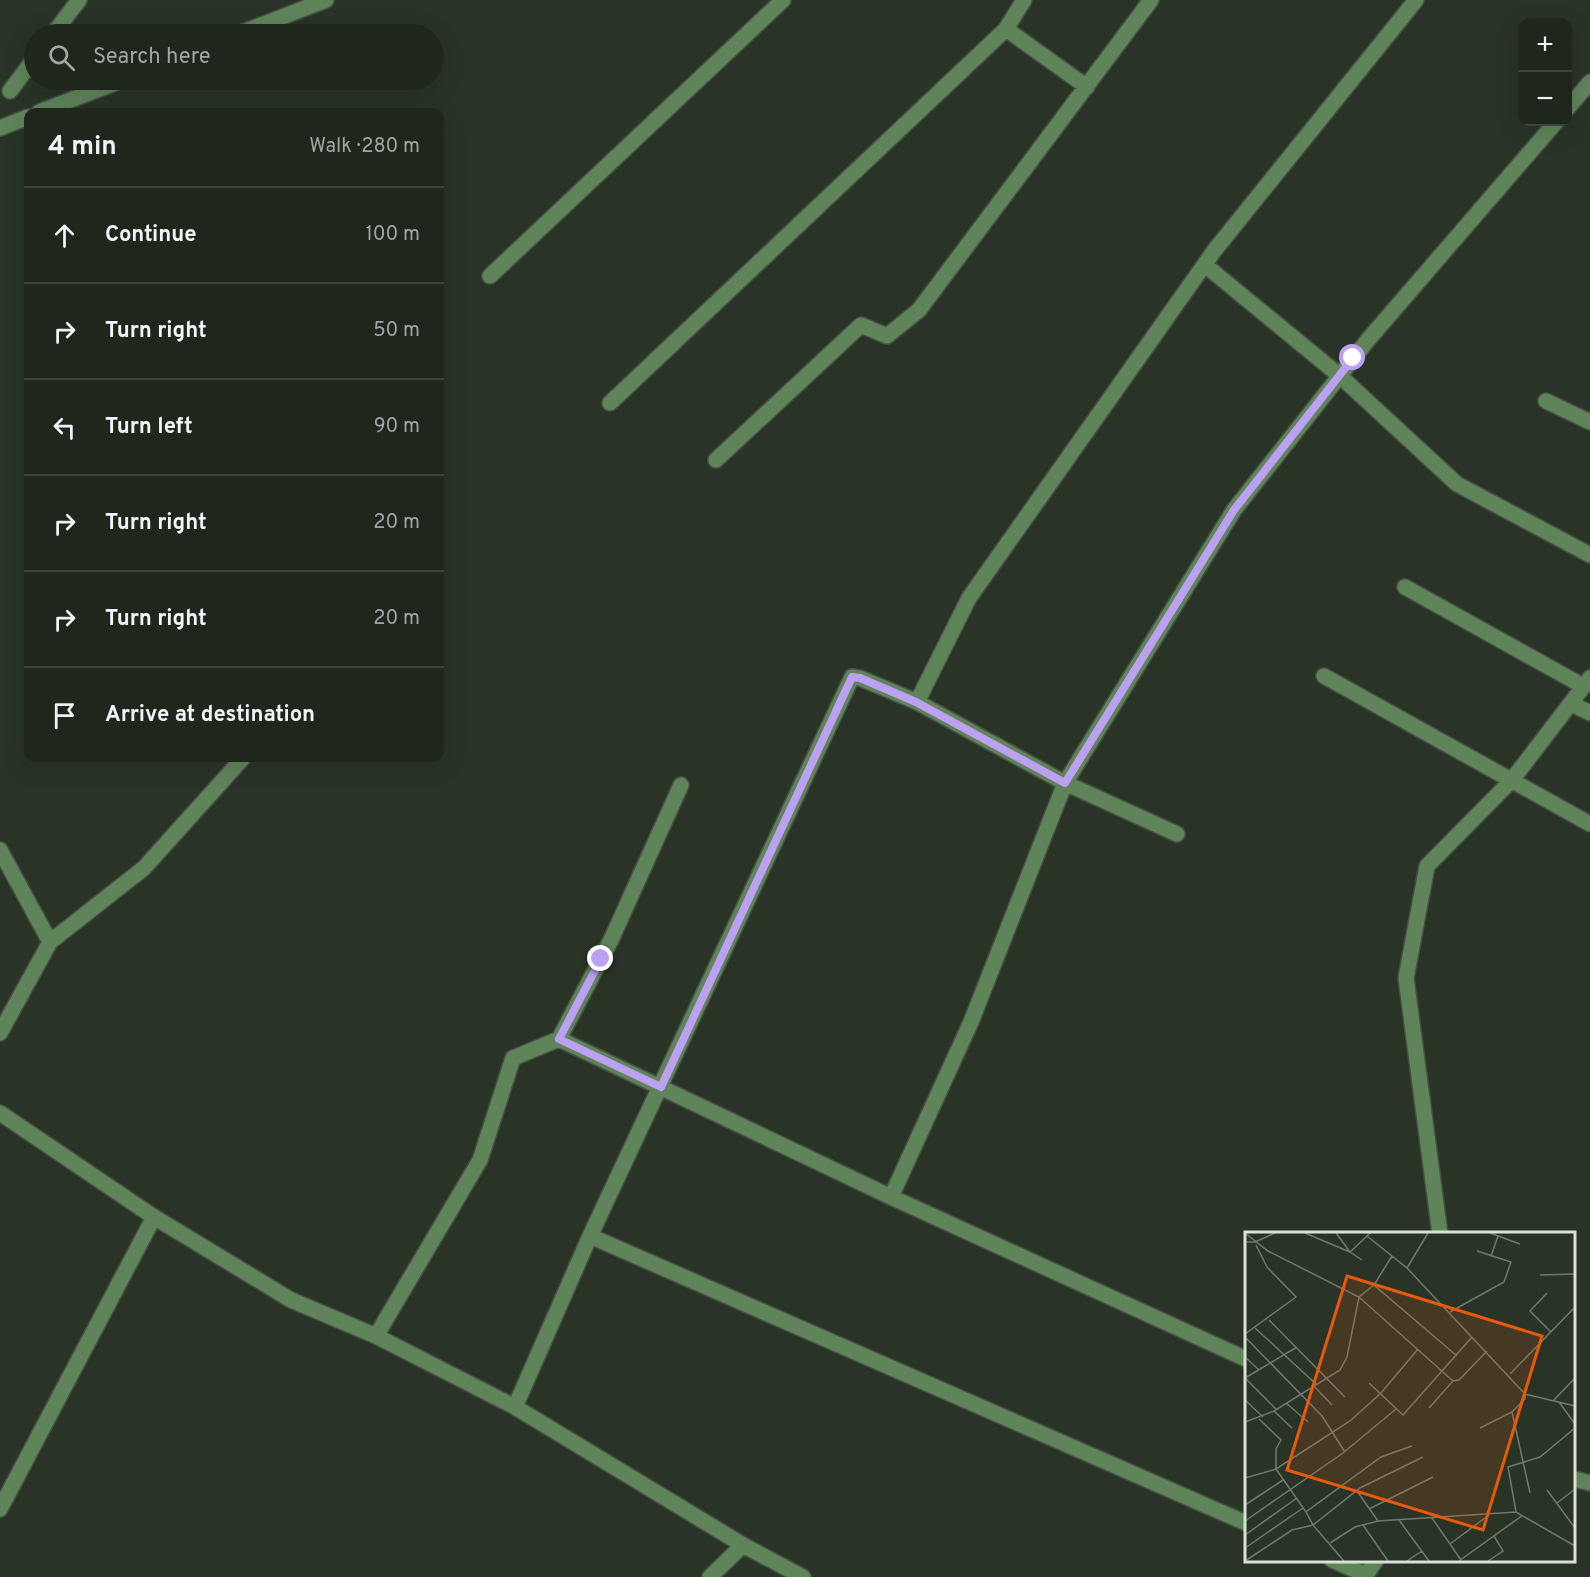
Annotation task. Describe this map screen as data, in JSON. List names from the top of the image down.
{
  "page": {
    "map_buttons": ["+", "−"],
    "search": "Search here",
    "heading": ["4 min", "Walk · 280 m"],
    "list": [
      ["Continue", "100 m"],
      ["Turn right", "50 m"],
      ["Turn left", "90 m"],
      ["Turn right", "20 m"],
      ["Turn right", "20 m"],
      "Arrive at destination"
    ]
  }
}
